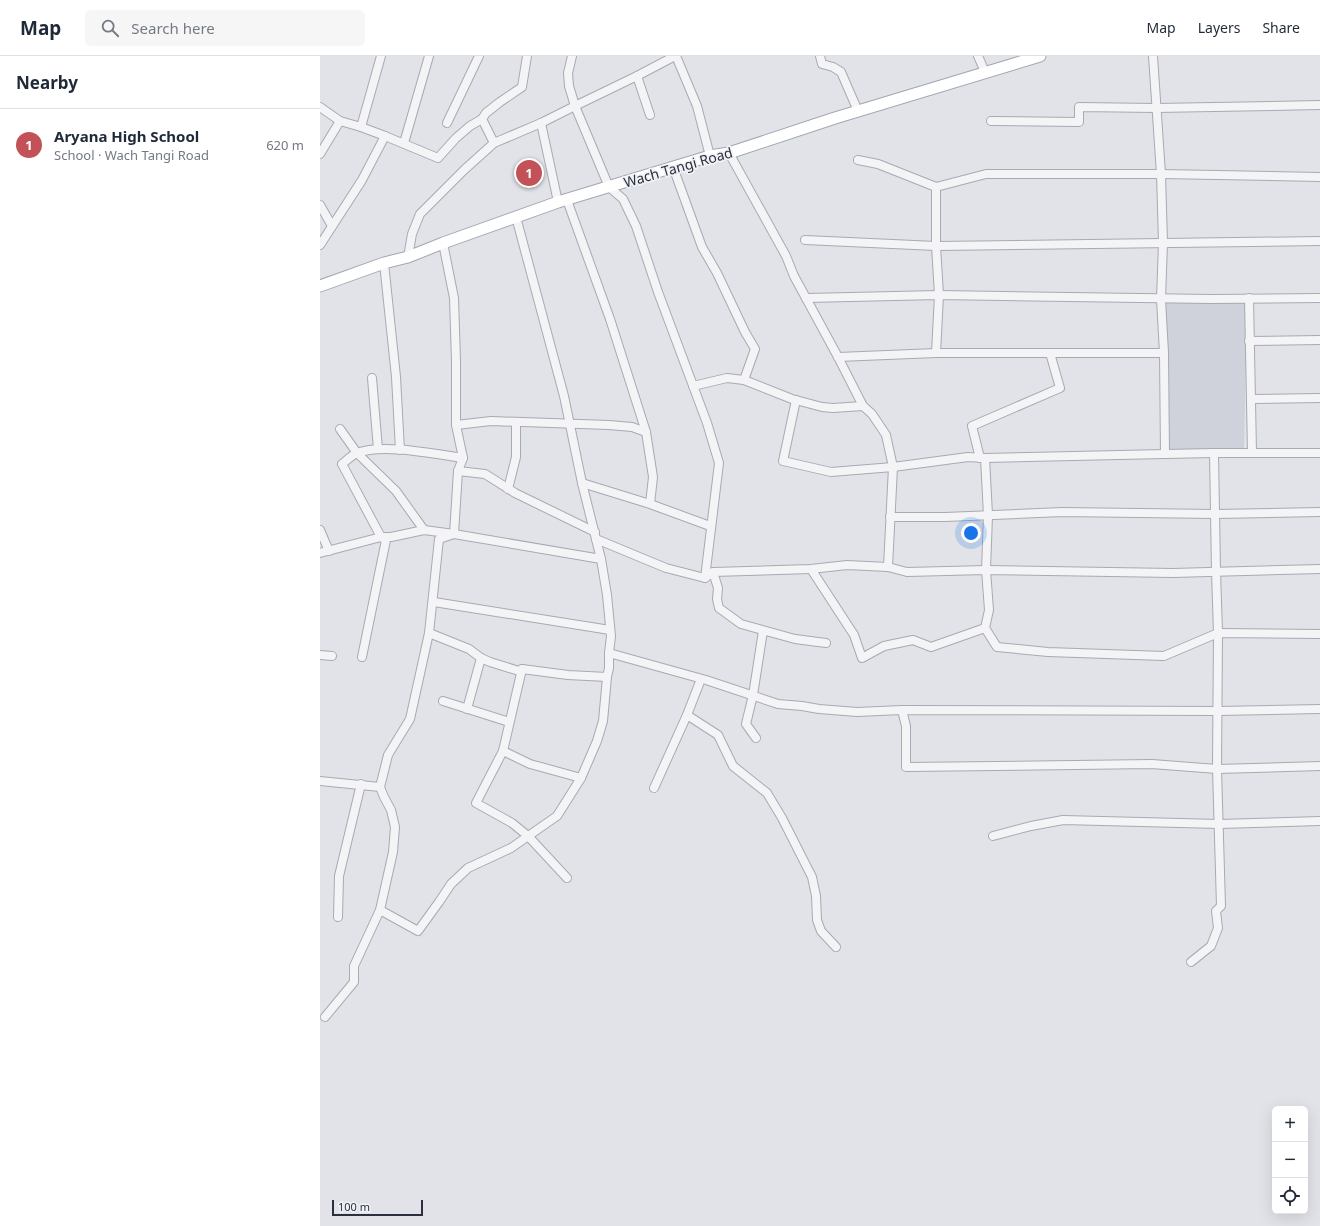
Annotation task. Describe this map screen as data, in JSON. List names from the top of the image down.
{
  "streets": {
    "main road": ["Wach Tangi Road"]
  },
  "scale_bar": "100 m",
  "page": {
    "header": "Map",
    "search": "Search here",
    "nav": ["Map", "Layers", "Share"],
    "heading": "Nearby",
    "list": [
      {
        "mark": "1",
        "name": "Aryana High School",
        "note": "School · Wach Tangi Road",
        "value": "620 m"
      }
    ],
    "pins": "1",
    "map_buttons": ["+", "−"],
    "scale": "100 m"
  }
}
